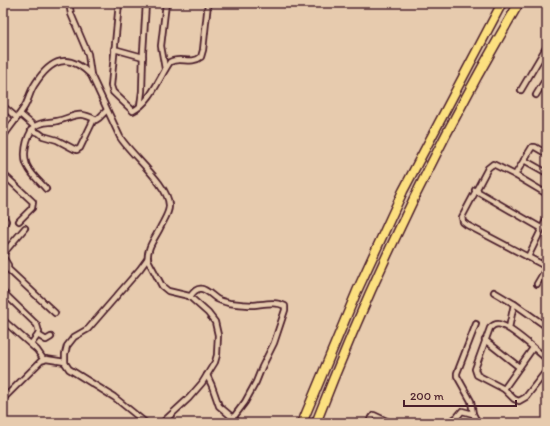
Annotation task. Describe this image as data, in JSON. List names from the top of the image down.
{
  "scale_bar": "200 m"
}
